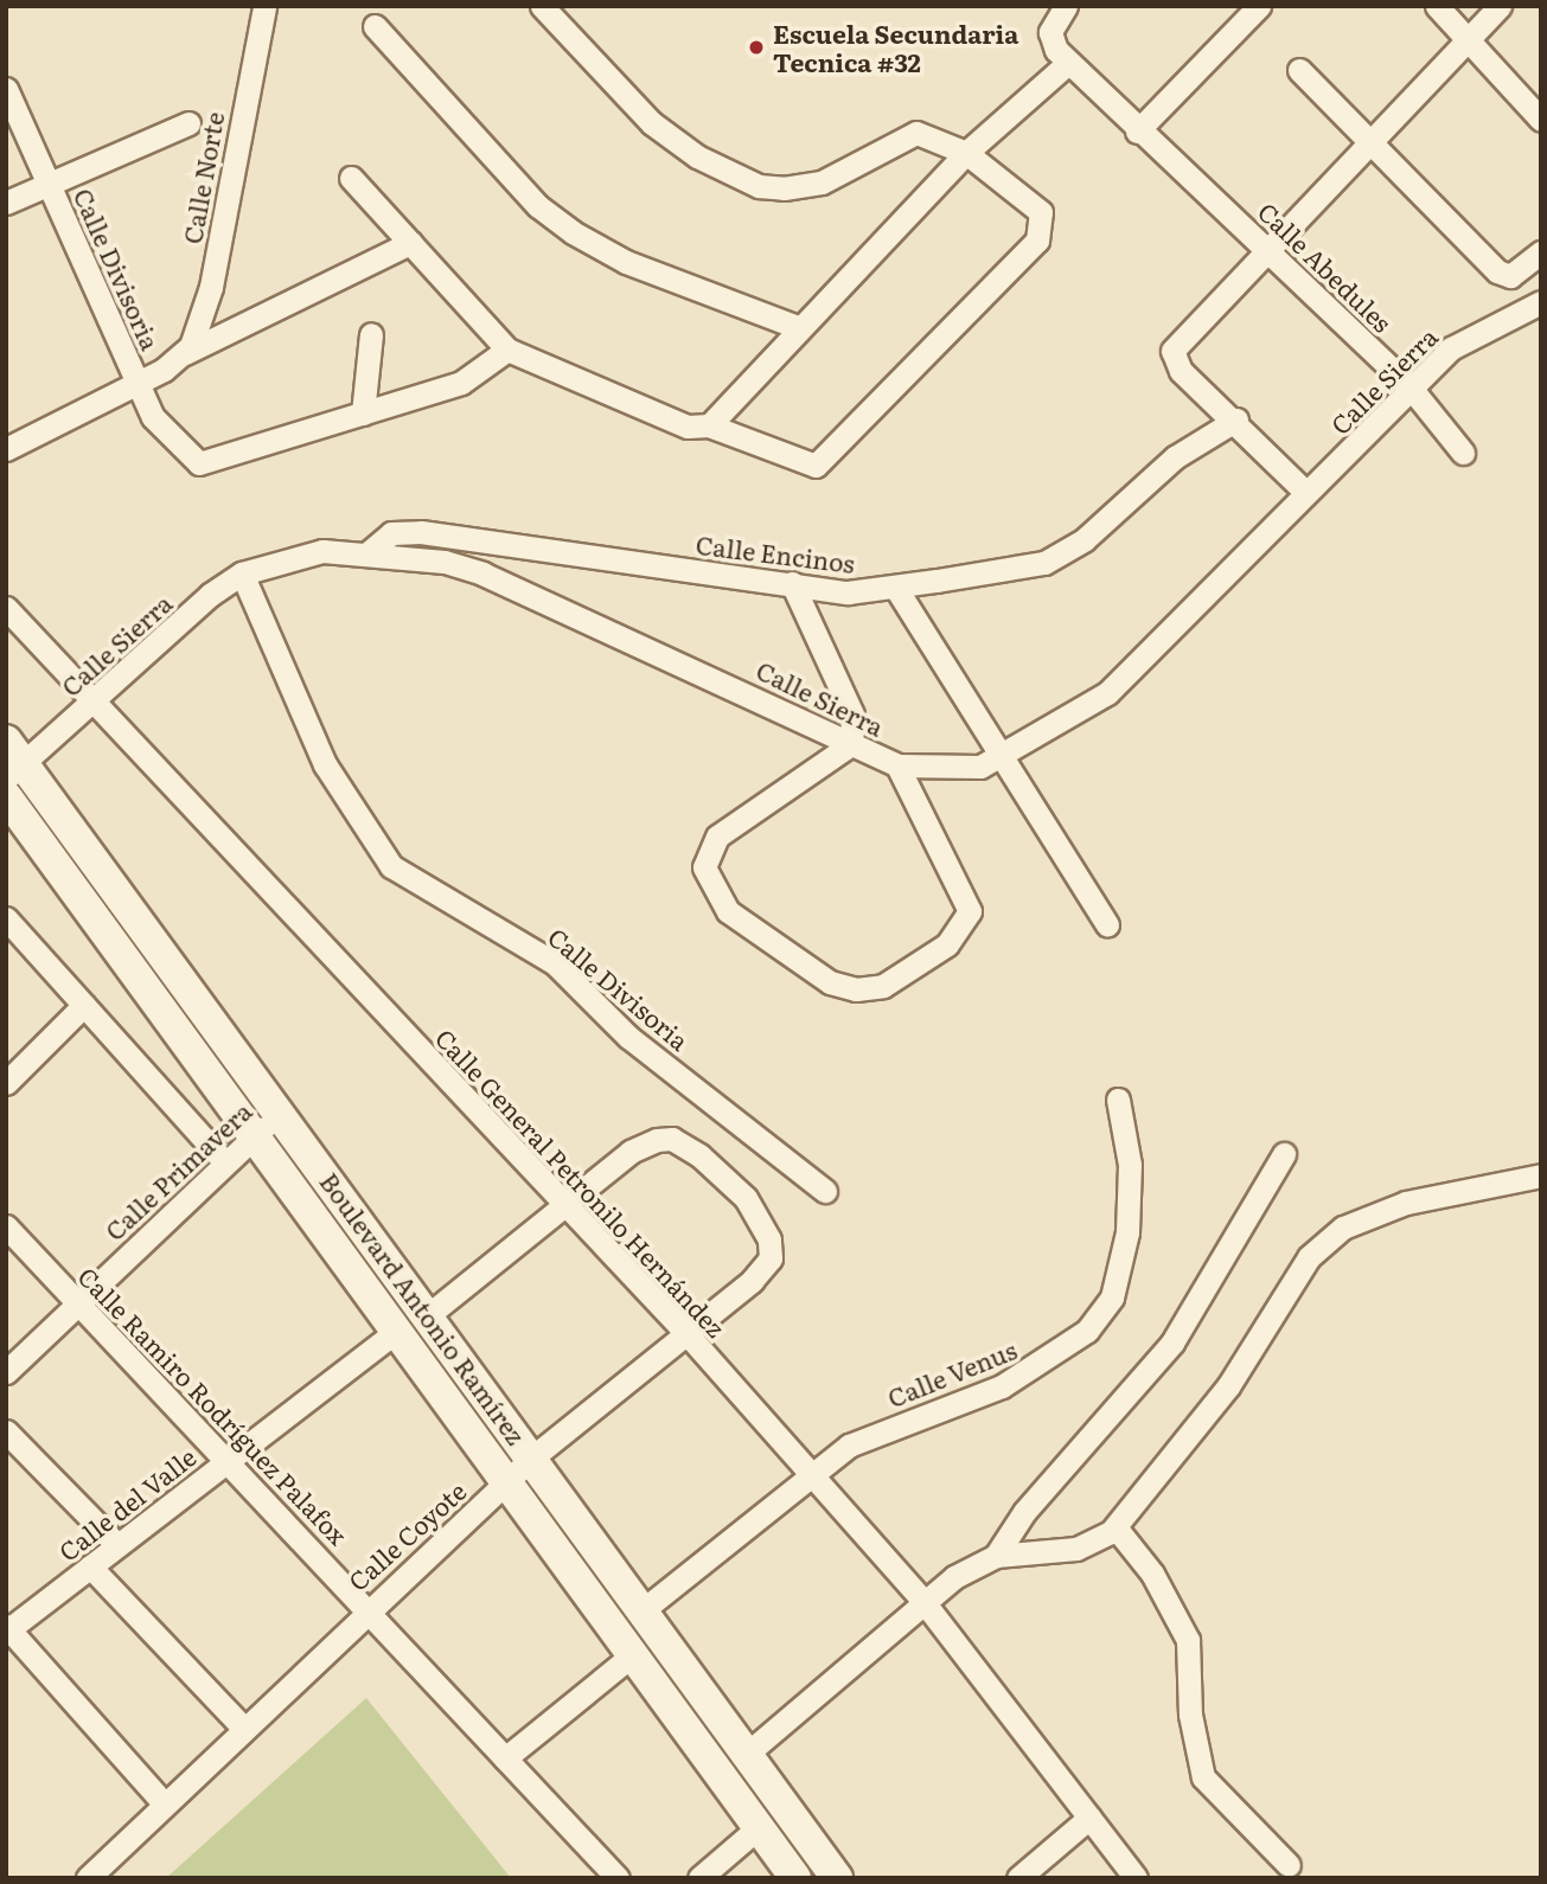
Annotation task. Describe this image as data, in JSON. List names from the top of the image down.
{
  "streets": {
    "main road": ["Boulevard Antonio Ramírez"],
    "street": [
      "Calle Norte",
      "Calle Abedules",
      "Calle Divisoria",
      "Calle Sierra",
      "Calle Encinos",
      "Calle Primavera",
      "Calle General Petronilo Hernández",
      "Calle Venus",
      "Calle Ramiro Rodríguez Palafox",
      "Calle del Valle",
      "Calle Coyote"
    ]
  },
  "crossings": [
    ["Calle Abedules", "Calle Sierra"],
    ["Calle Divisoria", "Calle Sierra"],
    ["Calle Sierra", "Calle Encinos"],
    ["Calle Sierra", "Calle General Petronilo Hernández"],
    ["Calle Sierra", "Boulevard Antonio Ramírez"],
    ["Calle Primavera", "Boulevard Antonio Ramírez"],
    ["Calle Primavera", "Calle Ramiro Rodríguez Palafox"],
    ["Calle General Petronilo Hernández", "Calle Venus"],
    ["Calle General Petronilo Hernández", "Calle Coyote"],
    ["Boulevard Antonio Ramírez", "Calle Venus"],
    ["Boulevard Antonio Ramírez", "Calle del Valle"],
    ["Boulevard Antonio Ramírez", "Calle Coyote"],
    ["Calle Ramiro Rodríguez Palafox", "Calle del Valle"],
    ["Calle Ramiro Rodríguez Palafox", "Calle Coyote"]
  ],
  "places": ["Escuela Secundaria Tecnica #32"]
}
